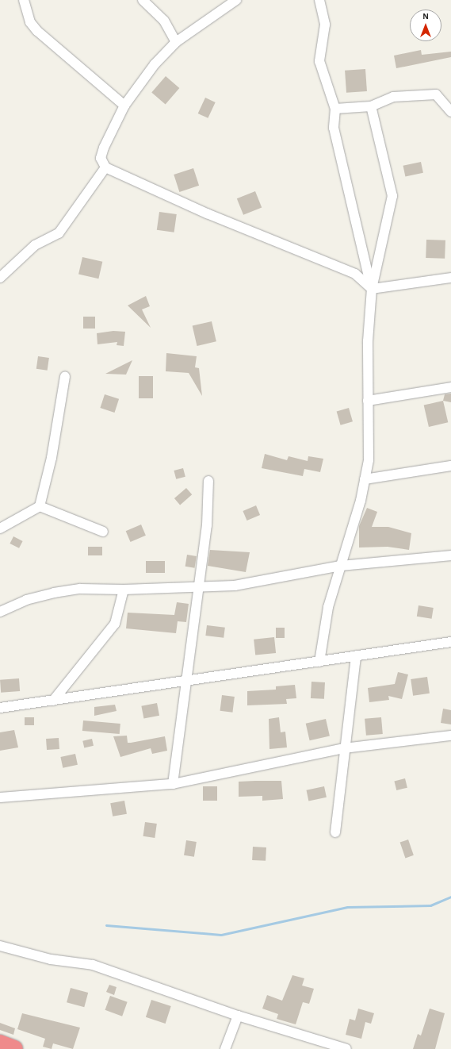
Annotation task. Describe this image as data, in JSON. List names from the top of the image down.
{
  "north": "top"
}
